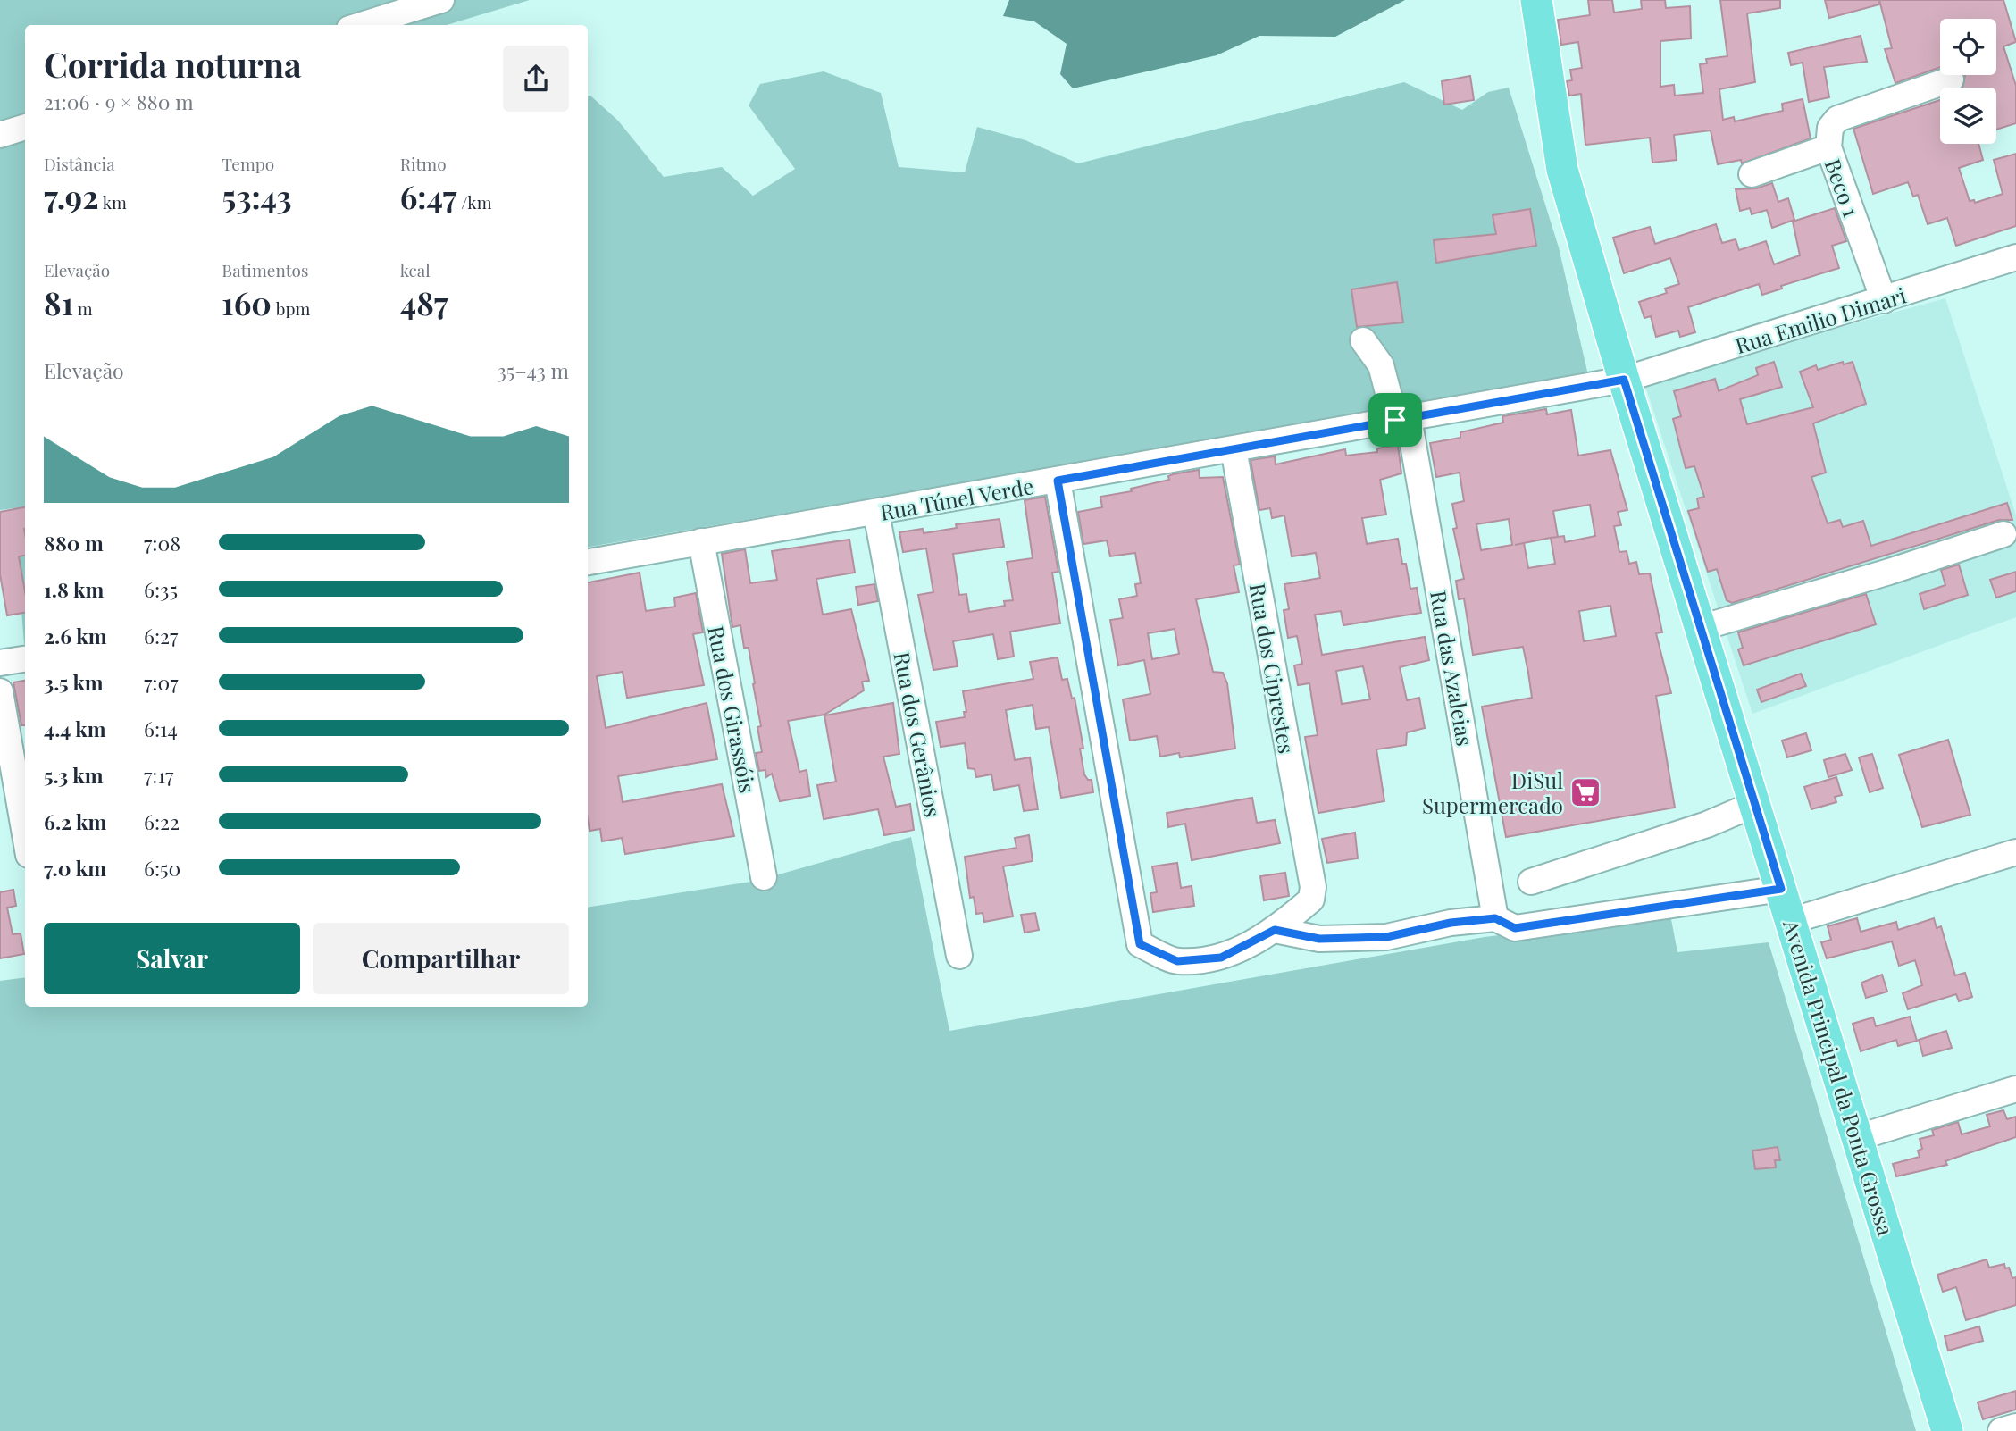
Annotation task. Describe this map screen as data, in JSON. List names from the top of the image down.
{
  "streets": {
    "main road": ["Avenida Principal da Ponta Grossa"],
    "street": [
      "Beco 1",
      "Rua Emilio Dimari",
      "Rua Túnel Verde",
      "Rua dos Ciprestes",
      "Rua das Azaleias",
      "Rua dos Girassóis",
      "Rua dos Gerânios"
    ]
  },
  "crossings": [
    ["Beco 1", "Rua Emilio Dimari"],
    ["Rua Emilio Dimari", "Rua Túnel Verde"],
    ["Rua Emilio Dimari", "Avenida Principal da Ponta Grossa"],
    ["Rua Túnel Verde", "Rua dos Ciprestes"],
    ["Rua Túnel Verde", "Rua das Azaleias"],
    ["Rua Túnel Verde", "Rua dos Girassóis"],
    ["Rua Túnel Verde", "Rua dos Gerânios"],
    ["Rua Túnel Verde", "Avenida Principal da Ponta Grossa"]
  ],
  "places": {
    "supermarket": ["DiSul Supermercado"]
  },
  "page": {
    "heading": ["Corrida noturna", "21:06 · 9 × 880 m"],
    "stats": [
      ["Distância", "7.92 km"],
      ["Tempo", "53:43"],
      ["Ritmo", "6:47 /km"],
      ["Elevação", "81 m"],
      ["Batimentos", "160 bpm"],
      ["kcal", "487"]
    ],
    "chart": ["Elevação", "35–43 m"],
    "list": [
      {
        "name": "880 m",
        "note": "7:08"
      },
      {
        "name": "1.8 km",
        "note": "6:35"
      },
      {
        "name": "2.6 km",
        "note": "6:27"
      },
      {
        "name": "3.5 km",
        "note": "7:07"
      },
      {
        "name": "4.4 km",
        "note": "6:14"
      },
      {
        "name": "5.3 km",
        "note": "7:17"
      },
      {
        "name": "6.2 km",
        "note": "6:22"
      },
      {
        "name": "7.0 km",
        "note": "6:50"
      }
    ],
    "buttons": ["Salvar", "Compartilhar"]
  }
}
